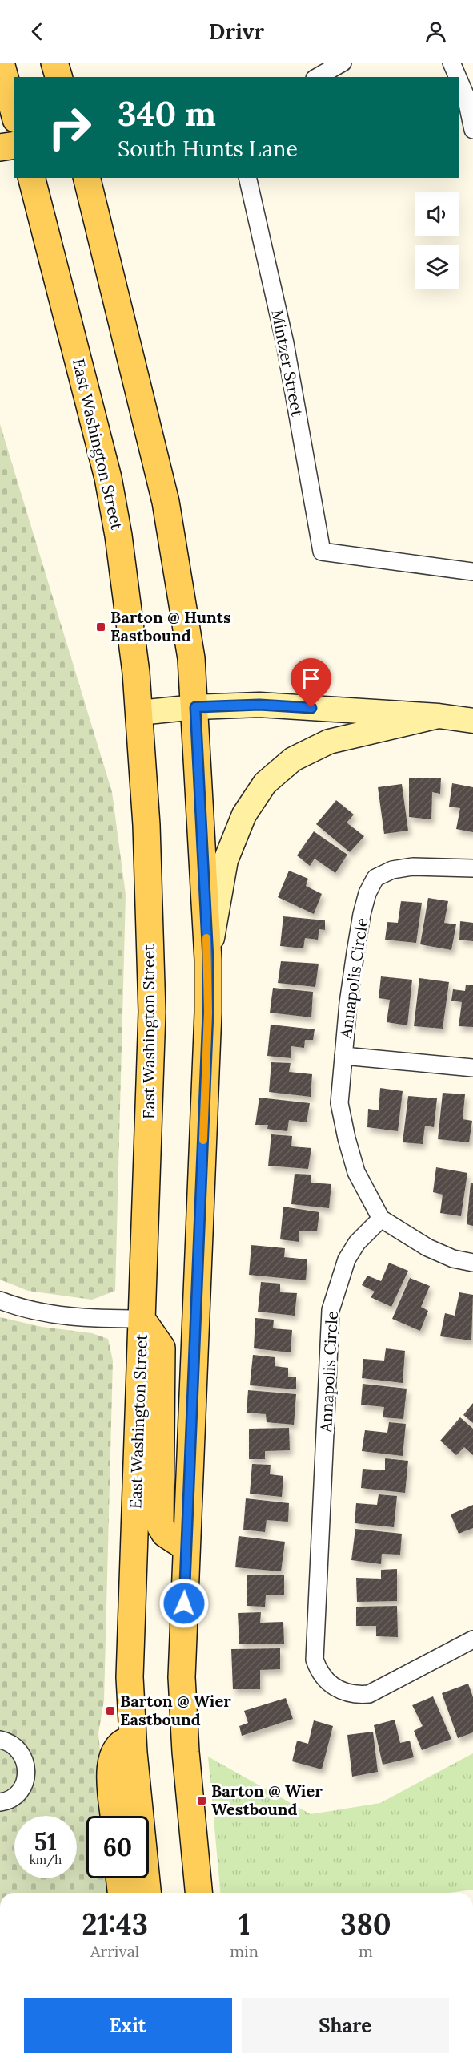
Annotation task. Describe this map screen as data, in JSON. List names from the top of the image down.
{
  "streets": {
    "main road": ["East Washington Street"],
    "street": ["Mintzer Street", "Annapolis Circle"]
  },
  "places": {
    "transit": ["Barton @ Hunts Eastbound", "Barton @ Wier Eastbound", "Barton @ Wier Westbound"]
  },
  "page": {
    "header": "Drivr",
    "turn": ["340 m", "South Hunts Lane"],
    "speed": "51 km/h",
    "limit": "60",
    "eta": [
      "21:43",
      "Arrival",
      "1",
      "min",
      "380",
      "m"
    ],
    "buttons": ["Exit", "Share"]
  }
}
